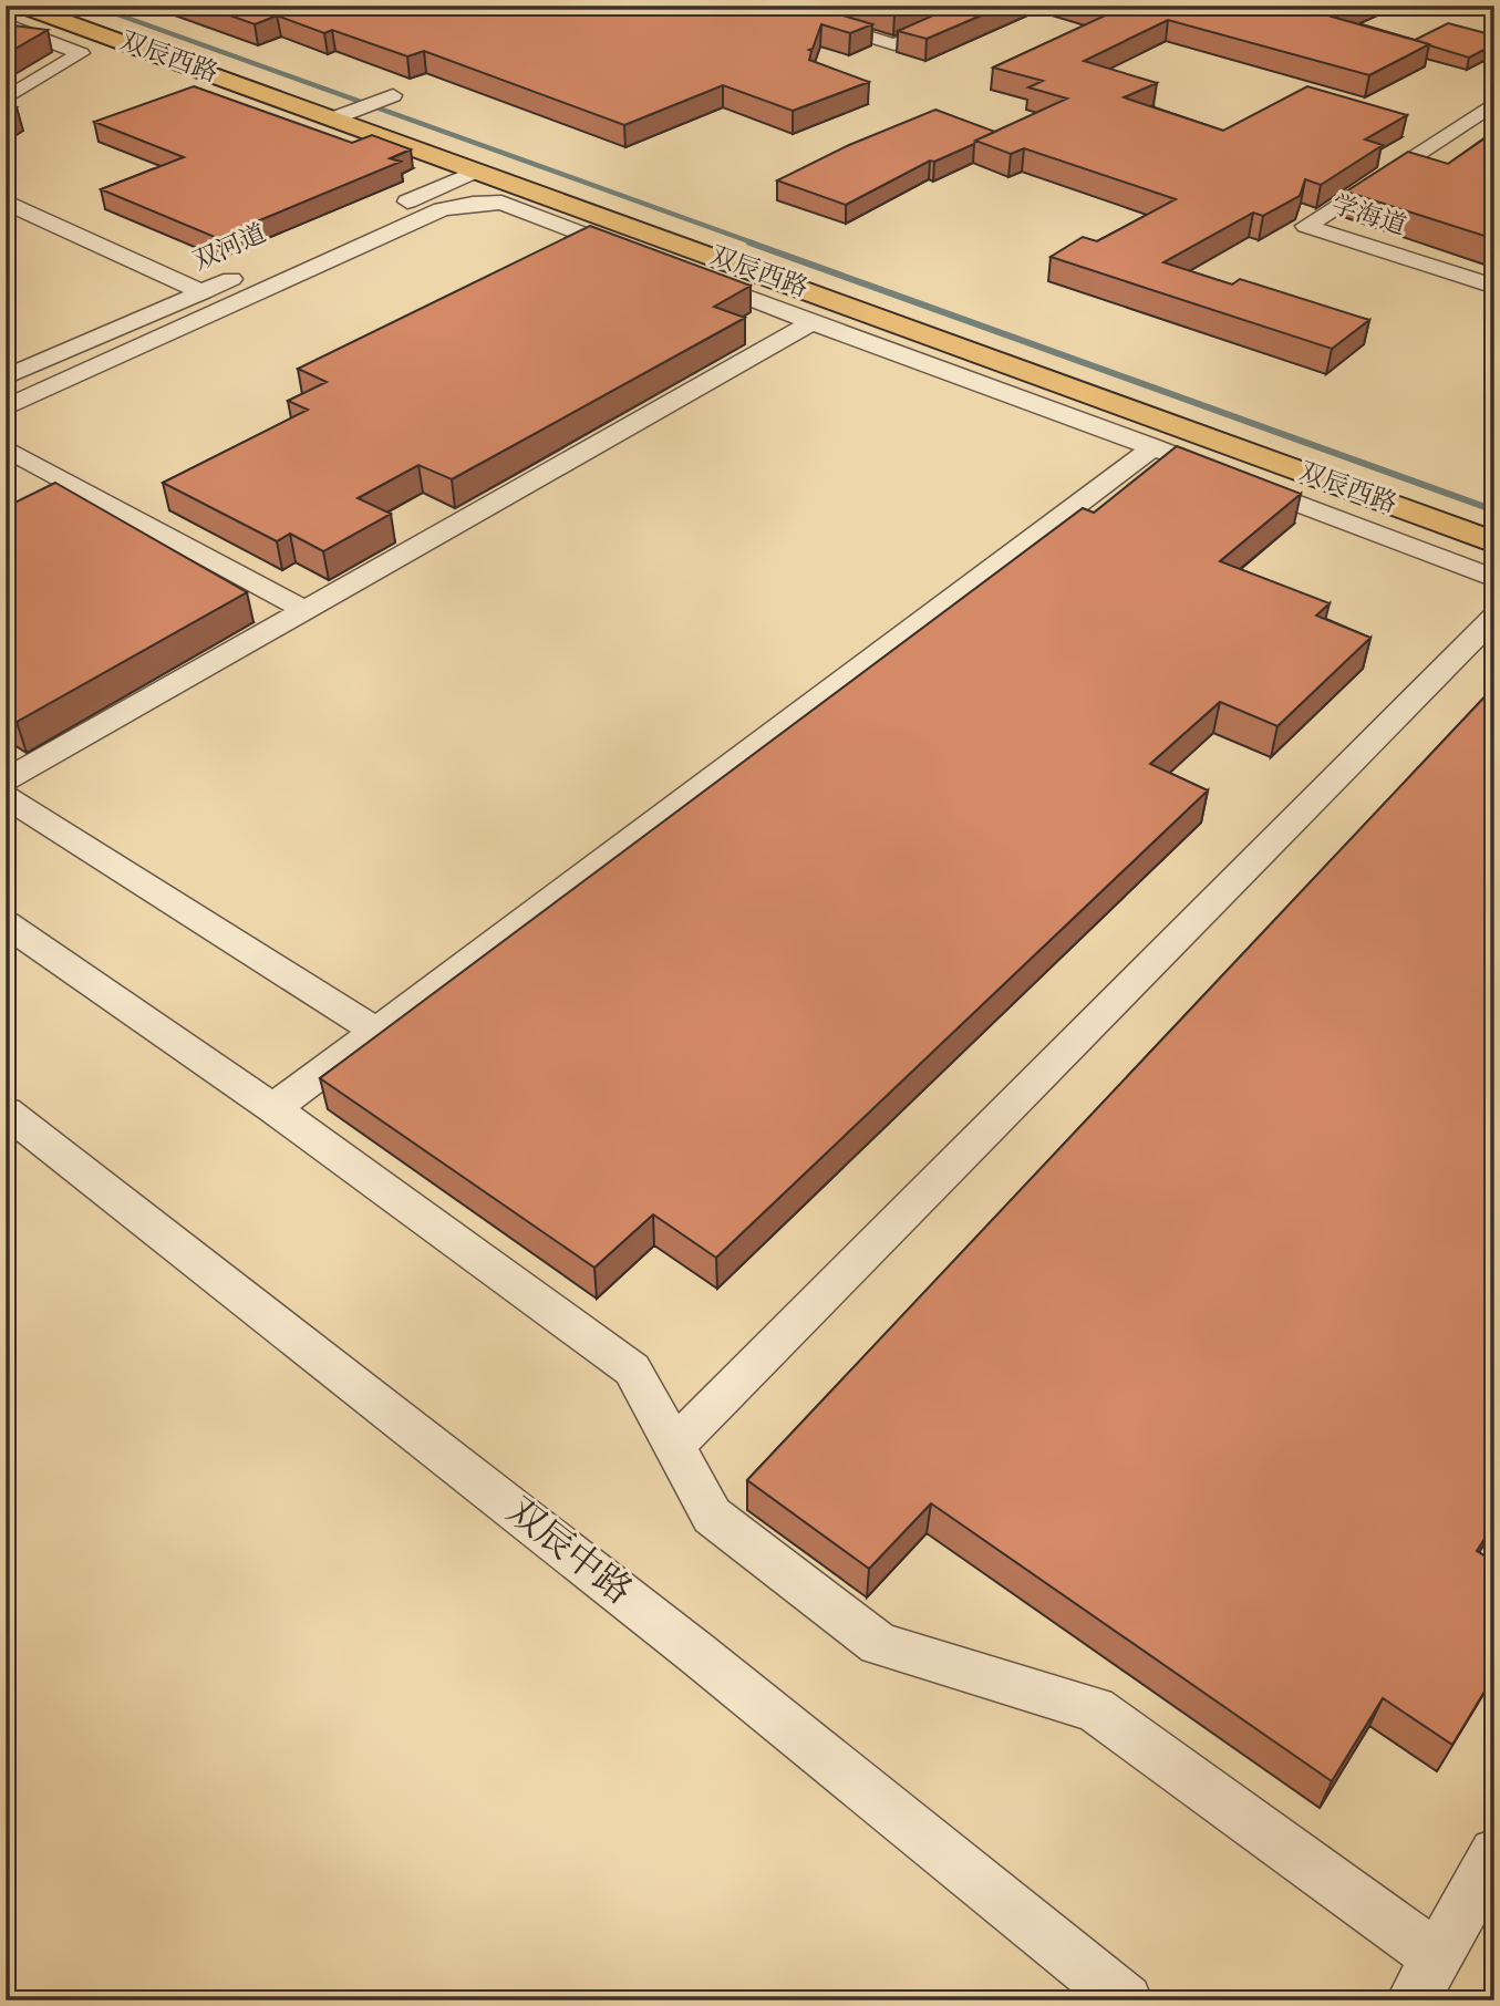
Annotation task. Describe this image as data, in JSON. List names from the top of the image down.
{
  "streets": {
    "main road": ["双辰西路"],
    "street": ["学海道", "双河道", "双辰中路"]
  }
}
